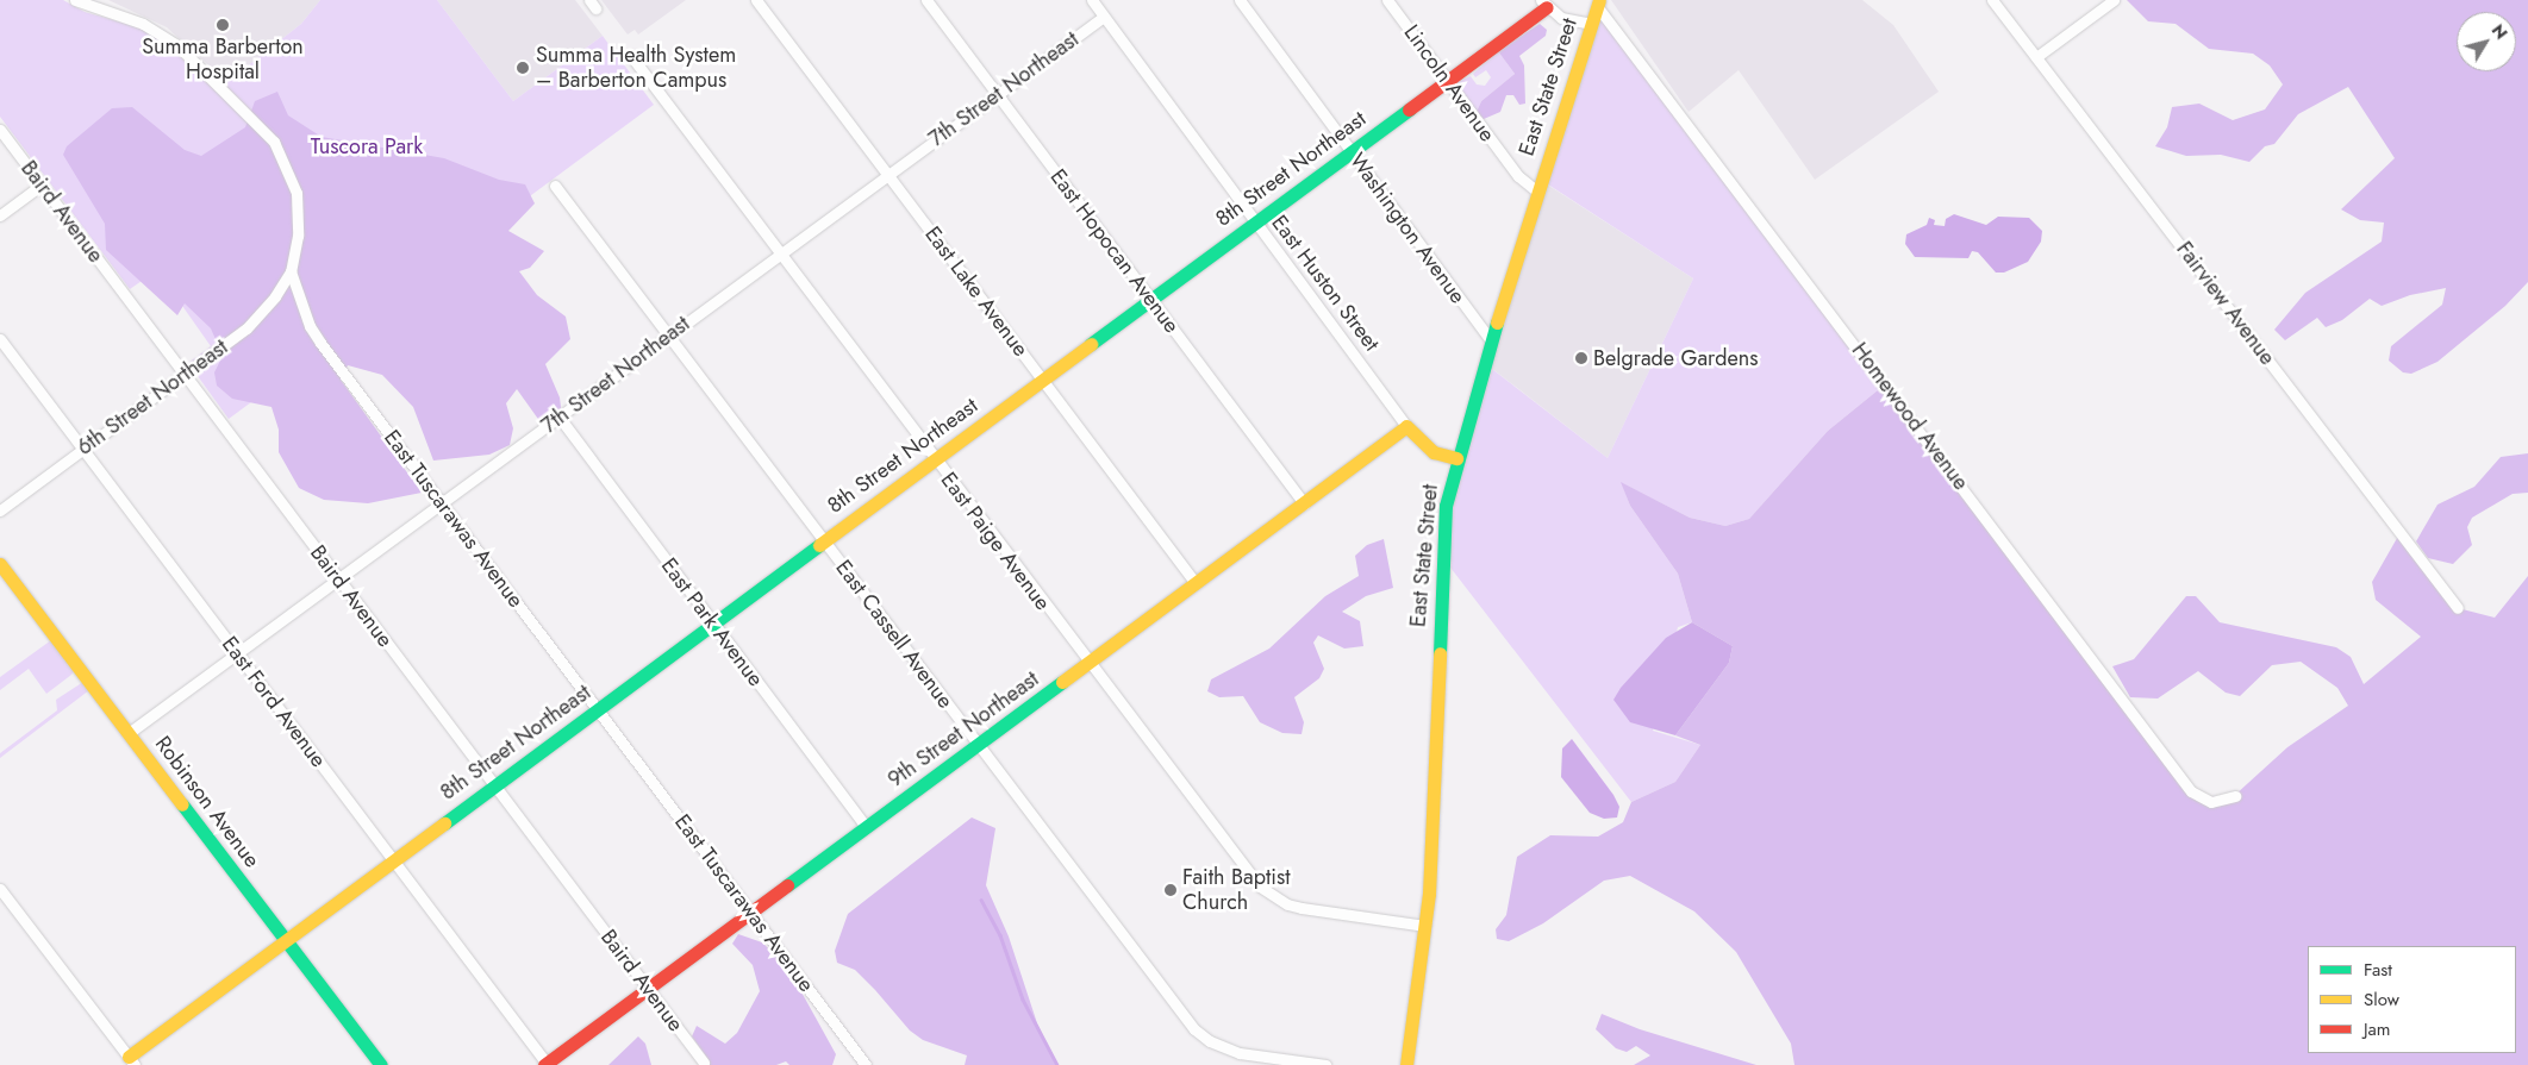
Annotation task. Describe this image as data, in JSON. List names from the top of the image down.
{
  "streets": {
    "street": [
      "Lincoln Avenue",
      "East State Street",
      "7th Street Northeast",
      "8th Street Northeast",
      "Baird Avenue",
      "Washington Avenue",
      "East Hopocan Avenue",
      "East Huston Street",
      "East Lake Avenue",
      "Fairview Avenue",
      "6th Street Northeast",
      "Homewood Avenue",
      "East Tuscarawas Avenue",
      "East Paige Avenue",
      "East Park Avenue",
      "East Cassell Avenue",
      "East Ford Avenue",
      "9th Street Northeast",
      "Robinson Avenue"
    ]
  },
  "crossings": [
    ["Lincoln Avenue", "East State Street"],
    ["Lincoln Avenue", "8th Street Northeast"],
    ["East State Street", "Washington Avenue"],
    ["East State Street", "East Huston Street"],
    ["East State Street", "Homewood Avenue"],
    ["East State Street", "East Paige Avenue"],
    ["7th Street Northeast", "Baird Avenue"],
    ["7th Street Northeast", "East Hopocan Avenue"],
    ["7th Street Northeast", "East Huston Street"],
    ["7th Street Northeast", "East Lake Avenue"],
    ["7th Street Northeast", "East Tuscarawas Avenue"],
    ["7th Street Northeast", "East Paige Avenue"],
    ["7th Street Northeast", "East Park Avenue"],
    ["7th Street Northeast", "East Cassell Avenue"],
    ["7th Street Northeast", "East Ford Avenue"],
    ["7th Street Northeast", "Robinson Avenue"],
    ["8th Street Northeast", "Baird Avenue"],
    ["8th Street Northeast", "Washington Avenue"],
    ["8th Street Northeast", "East Hopocan Avenue"],
    ["8th Street Northeast", "East Huston Street"],
    ["8th Street Northeast", "East Lake Avenue"],
    ["8th Street Northeast", "East Tuscarawas Avenue"],
    ["8th Street Northeast", "East Paige Avenue"],
    ["8th Street Northeast", "East Park Avenue"],
    ["8th Street Northeast", "East Cassell Avenue"],
    ["8th Street Northeast", "East Ford Avenue"],
    ["8th Street Northeast", "Robinson Avenue"],
    ["Baird Avenue", "6th Street Northeast"],
    ["Baird Avenue", "9th Street Northeast"],
    ["East Hopocan Avenue", "9th Street Northeast"],
    ["East Huston Street", "9th Street Northeast"],
    ["East Lake Avenue", "9th Street Northeast"],
    ["6th Street Northeast", "East Tuscarawas Avenue"],
    ["6th Street Northeast", "East Ford Avenue"],
    ["East Tuscarawas Avenue", "9th Street Northeast"],
    ["East Paige Avenue", "9th Street Northeast"],
    ["East Park Avenue", "9th Street Northeast"],
    ["East Cassell Avenue", "9th Street Northeast"],
    ["East Ford Avenue", "9th Street Northeast"]
  ],
  "parks": ["Tuscora Park"],
  "places": [
    "Summa Barberton Hospital",
    "Summa Health System – Barberton Campus",
    "Belgrade Gardens",
    "Faith Baptist Church"
  ],
  "legend": ["Fast", "Slow", "Jam"],
  "north": "top right"
}
